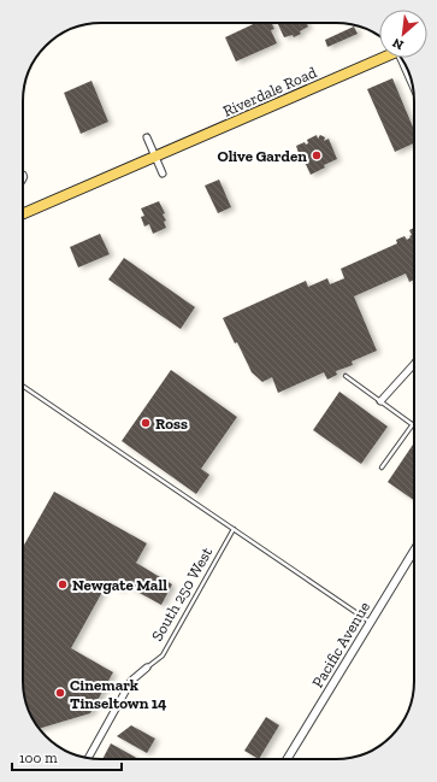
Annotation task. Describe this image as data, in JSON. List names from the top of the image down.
{
  "streets": {
    "main road": ["Riverdale Road"],
    "street": ["South 250 West", "Pacific Avenue"]
  },
  "places": [
    "Olive Garden",
    "Ross",
    "Newgate Mall",
    "Cinemark Tinseltown 14"
  ],
  "scale_bar": "100 m",
  "north": "bottom left"
}
